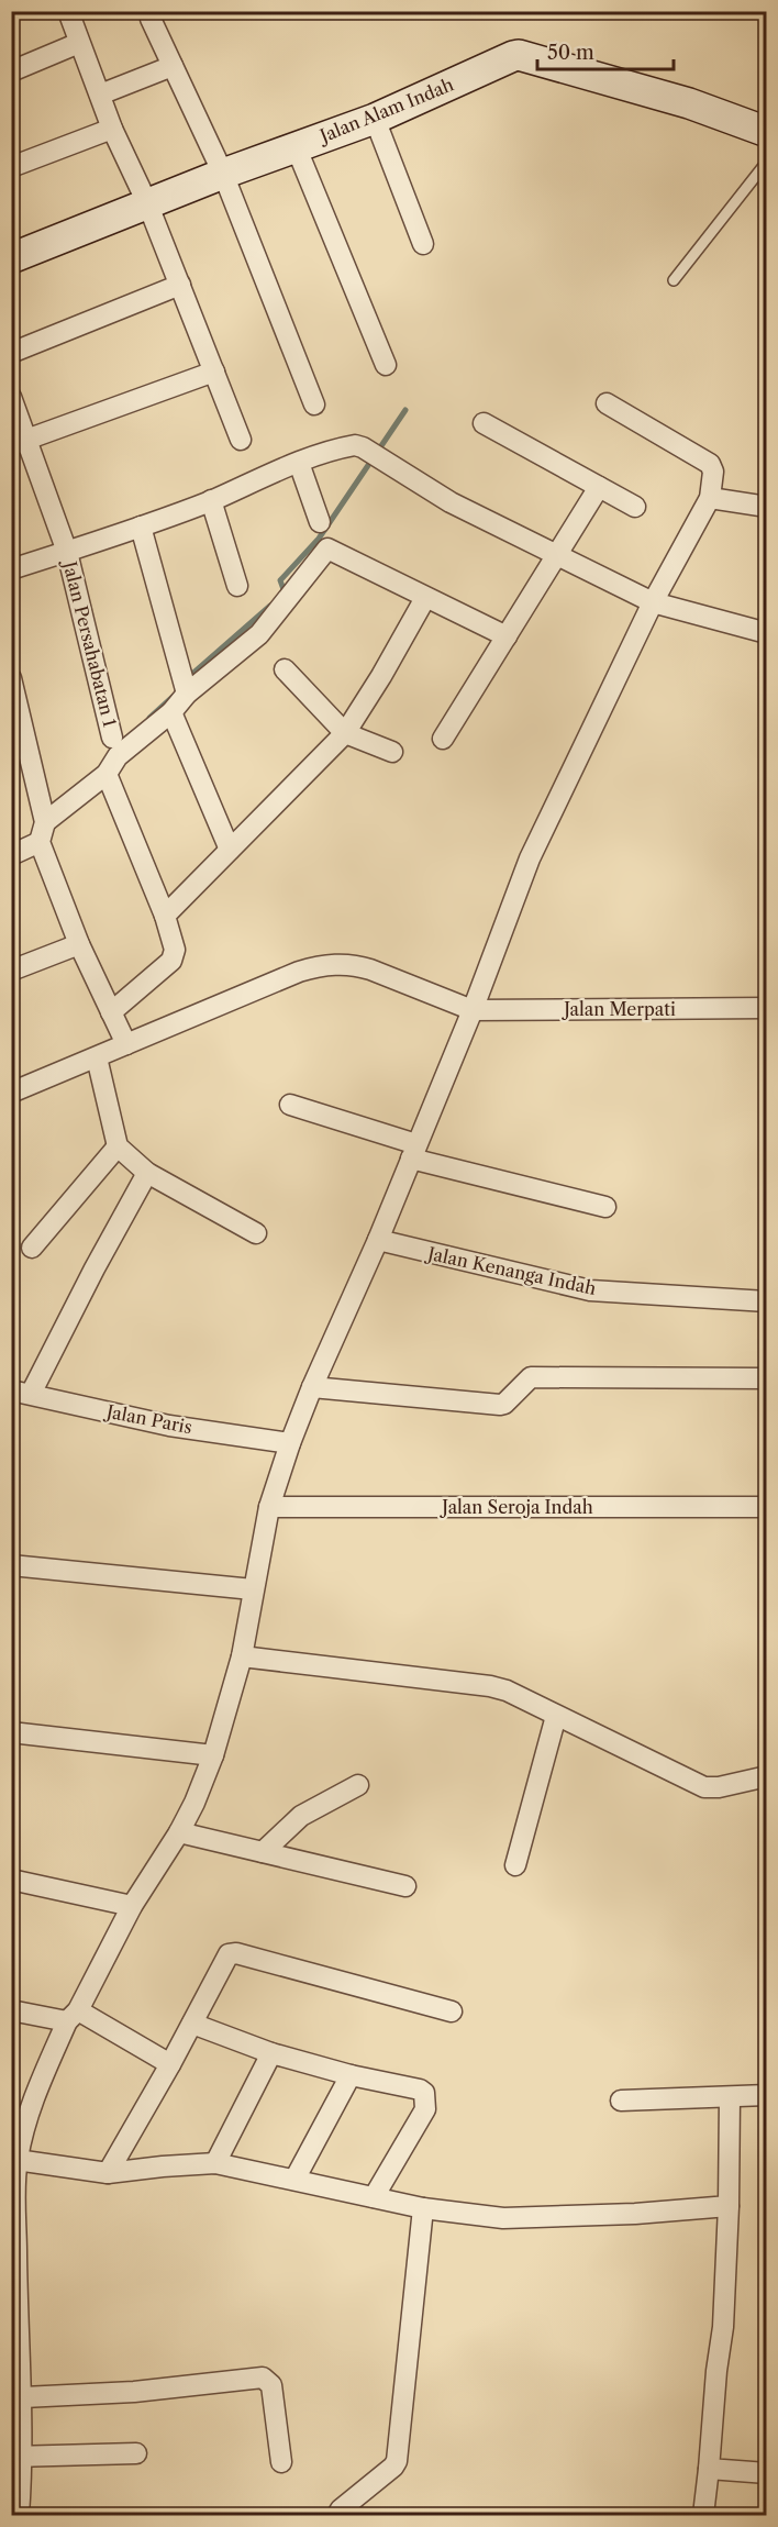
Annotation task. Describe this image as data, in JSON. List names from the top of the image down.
{
  "streets": {
    "street": [
      "Jalan Alam Indah",
      "Jalan Persahabatan 1",
      "Jalan Merpati",
      "Jalan Kenanga Indah",
      "Jalan Paris",
      "Jalan Seroja Indah"
    ]
  },
  "scale_bar": "50 m"
}
